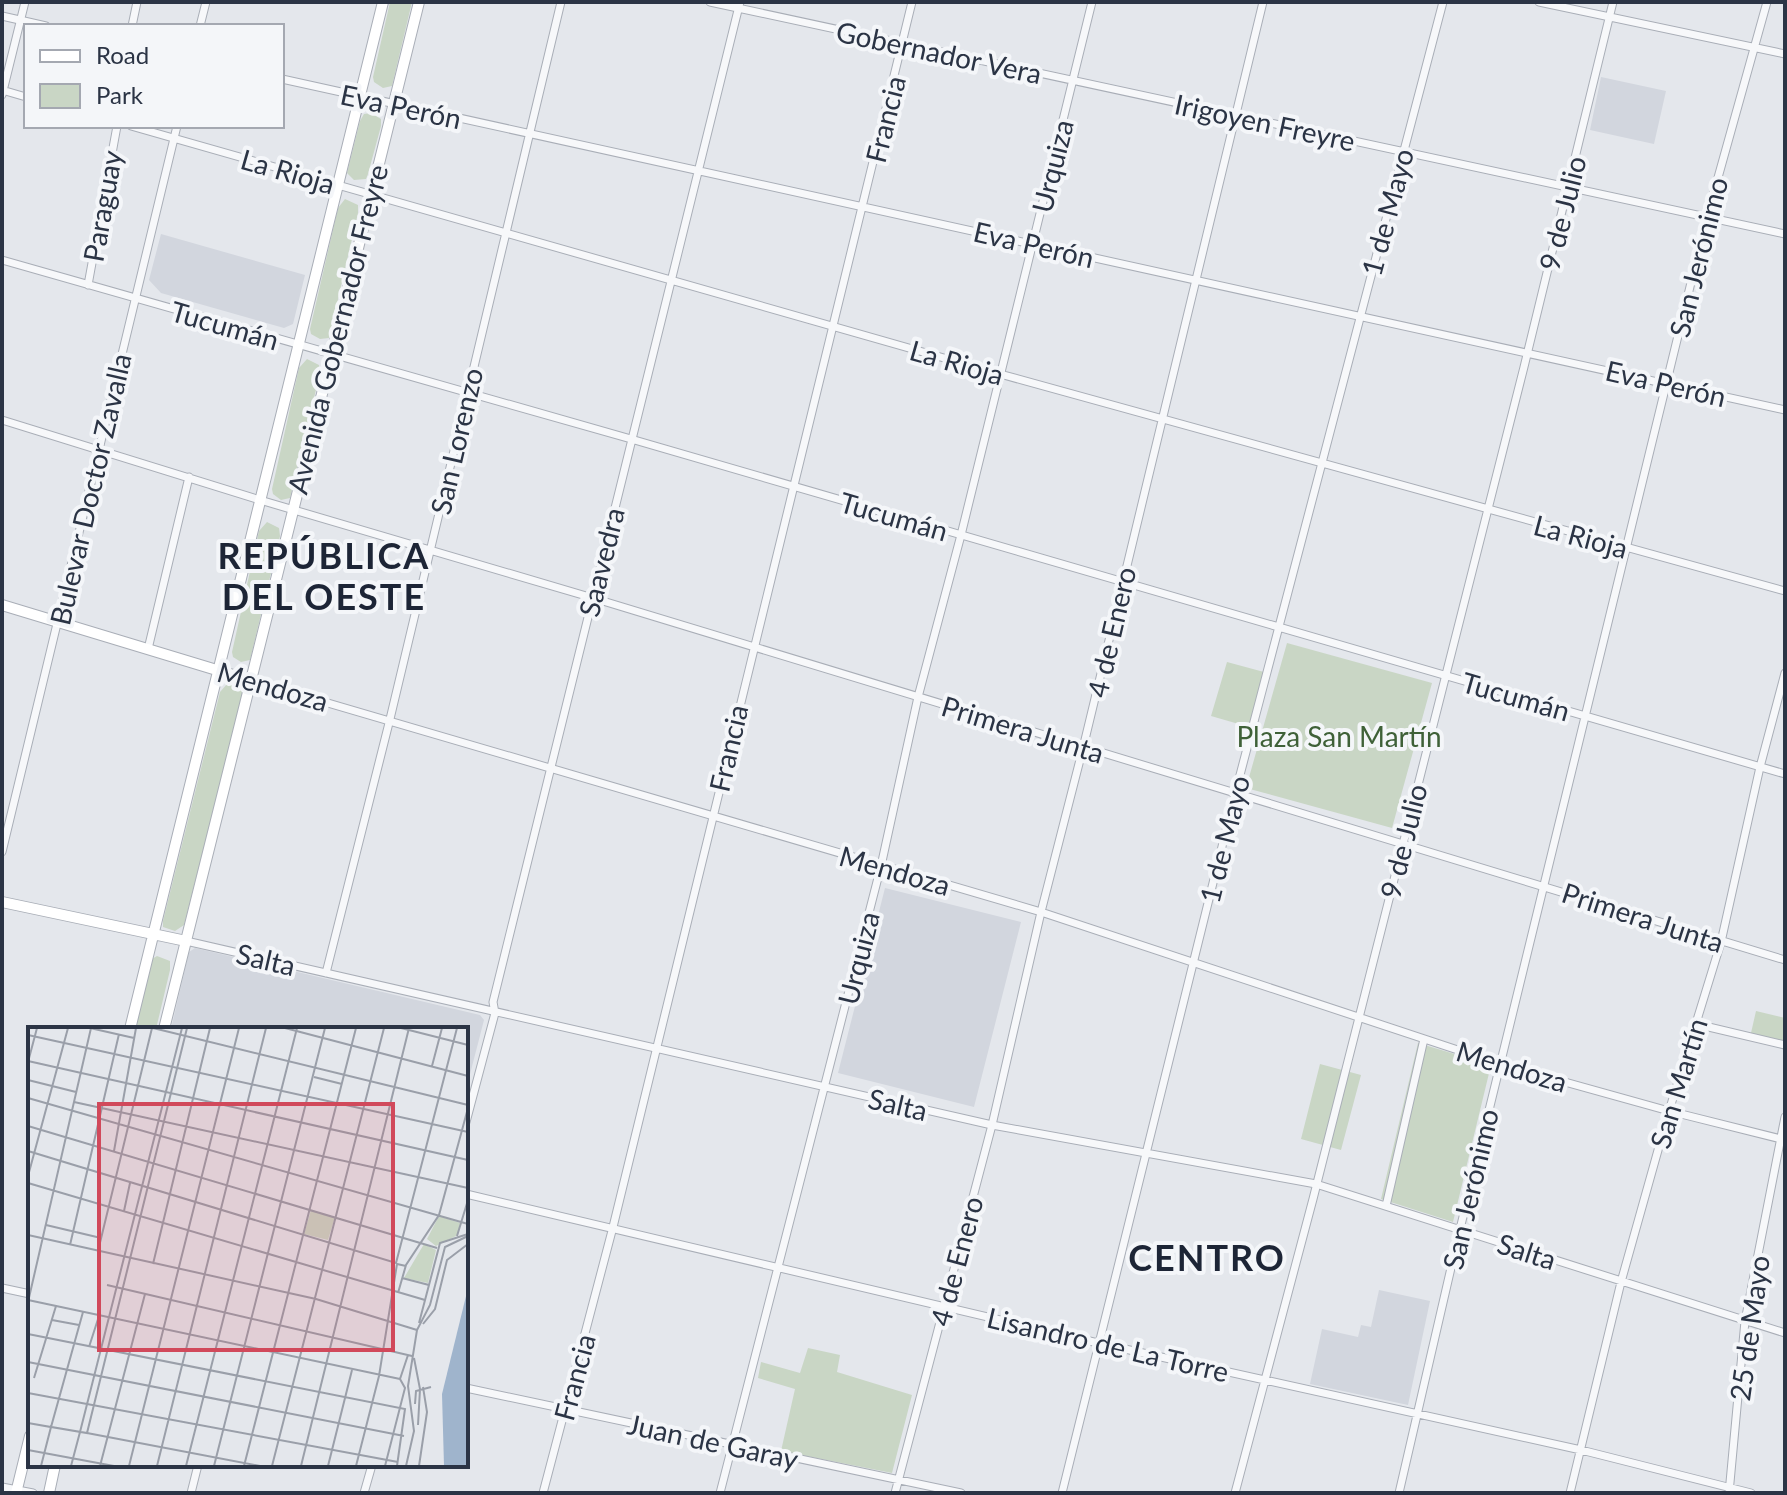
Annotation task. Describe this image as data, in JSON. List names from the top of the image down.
{
  "streets": {
    "main road": ["Avenida Gobernador Freyre", "Mendoza", "Salta"],
    "street": [
      "Gobernador Vera",
      "Eva Perón",
      "Francia",
      "Irigoyen Freyre",
      "Urquiza",
      "La Rioja",
      "Paraguay",
      "1 de Mayo",
      "9 de Julio",
      "San Jerónimo",
      "Tucumán",
      "San Lorenzo",
      "Bulevar Doctor Zavalla",
      "Saavedra",
      "4 de Enero",
      "Primera Junta",
      "San Martín",
      "25 de Mayo",
      "Lisandro de La Torre",
      "Juan de Garay"
    ]
  },
  "crossings": [
    ["Gobernador Vera", "Francia"],
    ["Gobernador Vera", "Irigoyen Freyre"],
    ["Gobernador Vera", "Urquiza"],
    ["Gobernador Vera", "Saavedra"],
    ["Eva Perón", "Francia"],
    ["Eva Perón", "Urquiza"],
    ["Eva Perón", "1 de Mayo"],
    ["Eva Perón", "9 de Julio"],
    ["Eva Perón", "San Jerónimo"],
    ["Eva Perón", "Avenida Gobernador Freyre"],
    ["Eva Perón", "San Lorenzo"],
    ["Eva Perón", "Saavedra"],
    ["Eva Perón", "4 de Enero"],
    ["Francia", "La Rioja"],
    ["Francia", "Tucumán"],
    ["Francia", "Mendoza"],
    ["Francia", "Primera Junta"],
    ["Francia", "Salta"],
    ["Francia", "Lisandro de La Torre"],
    ["Francia", "Juan de Garay"],
    ["Irigoyen Freyre", "Urquiza"],
    ["Irigoyen Freyre", "1 de Mayo"],
    ["Irigoyen Freyre", "9 de Julio"],
    ["Irigoyen Freyre", "San Jerónimo"],
    ["Irigoyen Freyre", "4 de Enero"],
    ["Urquiza", "La Rioja"],
    ["Urquiza", "Tucumán"],
    ["Urquiza", "Mendoza"],
    ["Urquiza", "Primera Junta"],
    ["Urquiza", "Salta"],
    ["Urquiza", "Lisandro de La Torre"],
    ["Urquiza", "Juan de Garay"],
    ["La Rioja", "1 de Mayo"],
    ["La Rioja", "9 de Julio"],
    ["La Rioja", "San Jerónimo"],
    ["La Rioja", "Avenida Gobernador Freyre"],
    ["La Rioja", "San Lorenzo"],
    ["La Rioja", "Bulevar Doctor Zavalla"],
    ["La Rioja", "Saavedra"],
    ["La Rioja", "4 de Enero"],
    ["Paraguay", "Tucumán"],
    ["1 de Mayo", "Tucumán"],
    ["1 de Mayo", "Mendoza"],
    ["1 de Mayo", "Primera Junta"],
    ["1 de Mayo", "Salta"],
    ["1 de Mayo", "Lisandro de La Torre"],
    ["9 de Julio", "Tucumán"],
    ["9 de Julio", "Mendoza"],
    ["9 de Julio", "Primera Junta"],
    ["9 de Julio", "Salta"],
    ["9 de Julio", "Lisandro de La Torre"],
    ["San Jerónimo", "Tucumán"],
    ["San Jerónimo", "Mendoza"],
    ["San Jerónimo", "Primera Junta"],
    ["San Jerónimo", "Salta"],
    ["San Jerónimo", "Lisandro de La Torre"],
    ["Tucumán", "Avenida Gobernador Freyre"],
    ["Tucumán", "San Lorenzo"],
    ["Tucumán", "Bulevar Doctor Zavalla"],
    ["Tucumán", "Saavedra"],
    ["Tucumán", "4 de Enero"],
    ["Tucumán", "San Martín"],
    ["Avenida Gobernador Freyre", "Mendoza"],
    ["Avenida Gobernador Freyre", "Primera Junta"],
    ["Avenida Gobernador Freyre", "Salta"],
    ["San Lorenzo", "Mendoza"],
    ["San Lorenzo", "Primera Junta"],
    ["San Lorenzo", "Salta"],
    ["Bulevar Doctor Zavalla", "Mendoza"],
    ["Bulevar Doctor Zavalla", "Primera Junta"],
    ["Saavedra", "Mendoza"],
    ["Saavedra", "Primera Junta"],
    ["Saavedra", "Salta"],
    ["4 de Enero", "Mendoza"],
    ["4 de Enero", "Primera Junta"],
    ["4 de Enero", "Salta"],
    ["4 de Enero", "Lisandro de La Torre"],
    ["4 de Enero", "Juan de Garay"],
    ["Mendoza", "San Martín"],
    ["Mendoza", "25 de Mayo"],
    ["Primera Junta", "San Martín"],
    ["Salta", "San Martín"],
    ["Salta", "25 de Mayo"],
    ["San Martín", "Lisandro de La Torre"],
    ["25 de Mayo", "Lisandro de La Torre"]
  ],
  "districts": ["REPÚBLICA DEL OESTE", "CENTRO"],
  "parks": ["Plaza San Martín"],
  "legend": ["Road", "Park"]
}
